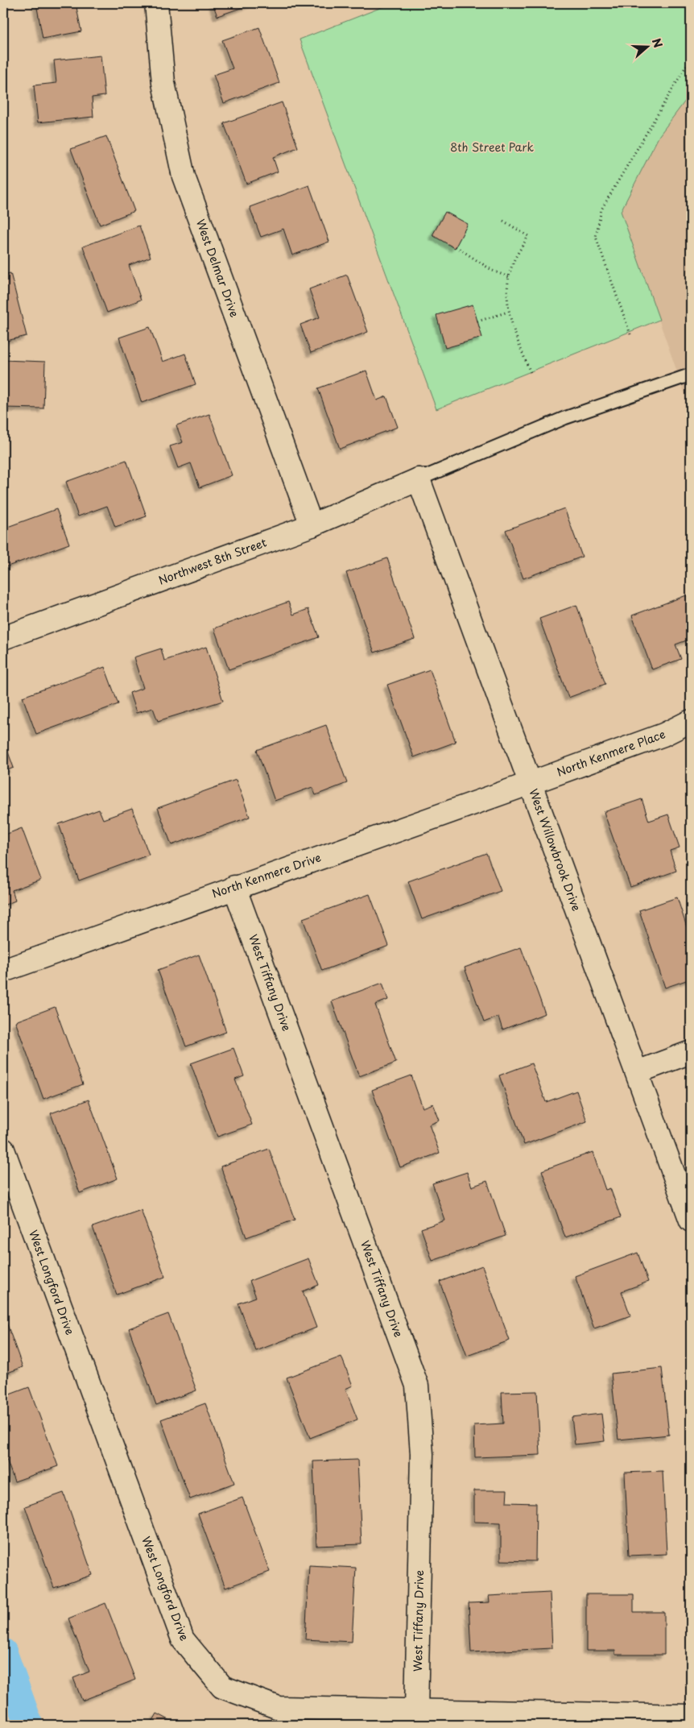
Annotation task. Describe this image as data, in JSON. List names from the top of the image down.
{
  "streets": {
    "street": [
      "West Delmar Drive",
      "Northwest 8th Street",
      "North Kenmere Place",
      "West Willowbrook Drive",
      "North Kenmere Drive",
      "West Tiffany Drive",
      "West Longford Drive"
    ]
  },
  "crossings": [
    ["West Delmar Drive", "Northwest 8th Street"],
    ["Northwest 8th Street", "West Willowbrook Drive"],
    ["North Kenmere Place", "West Willowbrook Drive"],
    ["North Kenmere Place", "North Kenmere Drive"],
    ["West Willowbrook Drive", "North Kenmere Drive"],
    ["North Kenmere Drive", "West Tiffany Drive"],
    ["West Tiffany Drive", "West Longford Drive"]
  ],
  "parks": ["8th Street Park"],
  "north": "right"
}
